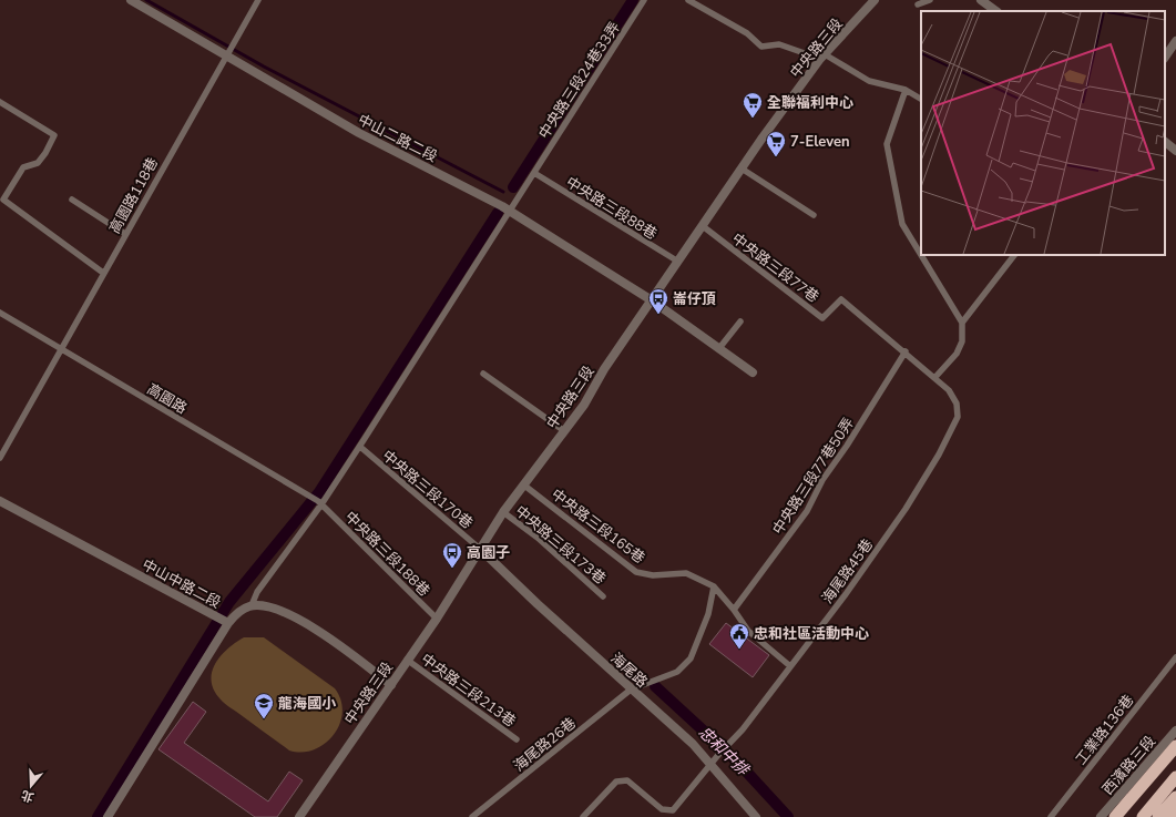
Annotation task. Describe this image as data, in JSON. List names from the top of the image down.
{
  "streets": {
    "street": [
      "中央路三段",
      "中山二路二段",
      "中山中路二段",
      "海尾路",
      "西濱路三段"
    ],
    "lane": [
      "中央路三段24巷33弄",
      "高園路118巷",
      "中央路三段88巷",
      "中央路三段77巷",
      "高園路",
      "中央路三段77巷50弄",
      "中央路三段170巷",
      "中央路三段165巷",
      "中央路三段173巷",
      "中央路三段188巷",
      "海尾路45巷",
      "中央路三段213巷",
      "工業路136巷",
      "海尾路26巷"
    ]
  },
  "crossings": [
    ["中央路三段", "中山二路二段"],
    ["中央路三段", "中央路三段88巷"],
    ["中央路三段", "中央路三段77巷"],
    ["中央路三段", "中央路三段170巷"],
    ["中央路三段", "中央路三段165巷"],
    ["中央路三段", "中央路三段173巷"],
    ["中央路三段", "中央路三段188巷"],
    ["中央路三段", "海尾路"],
    ["中央路三段", "中央路三段213巷"],
    ["中央路三段24巷33弄", "中山二路二段"],
    ["中央路三段24巷33弄", "中央路三段88巷"],
    ["中央路三段24巷33弄", "高園路"],
    ["中央路三段24巷33弄", "中央路三段170巷"],
    ["中央路三段24巷33弄", "中央路三段188巷"],
    ["中央路三段24巷33弄", "中山中路二段"],
    ["中山二路二段", "高園路118巷"],
    ["高園路118巷", "高園路"],
    ["中央路三段77巷", "中央路三段77巷50弄"],
    ["中央路三段77巷", "海尾路45巷"],
    ["高園路", "中央路三段188巷"],
    ["中央路三段170巷", "海尾路"],
    ["中央路三段165巷", "海尾路26巷"],
    ["海尾路45巷", "海尾路"],
    ["海尾路", "海尾路26巷"]
  ],
  "water": ["忠和中排"],
  "places": {
    "supermarket": ["全聯福利中心", "7-Eleven"],
    "bus stop": ["崙仔頂", "高園子"],
    "public building": ["忠和社區活動中心"],
    "school or university": ["龍海國小"]
  },
  "north": "bottom"
}
